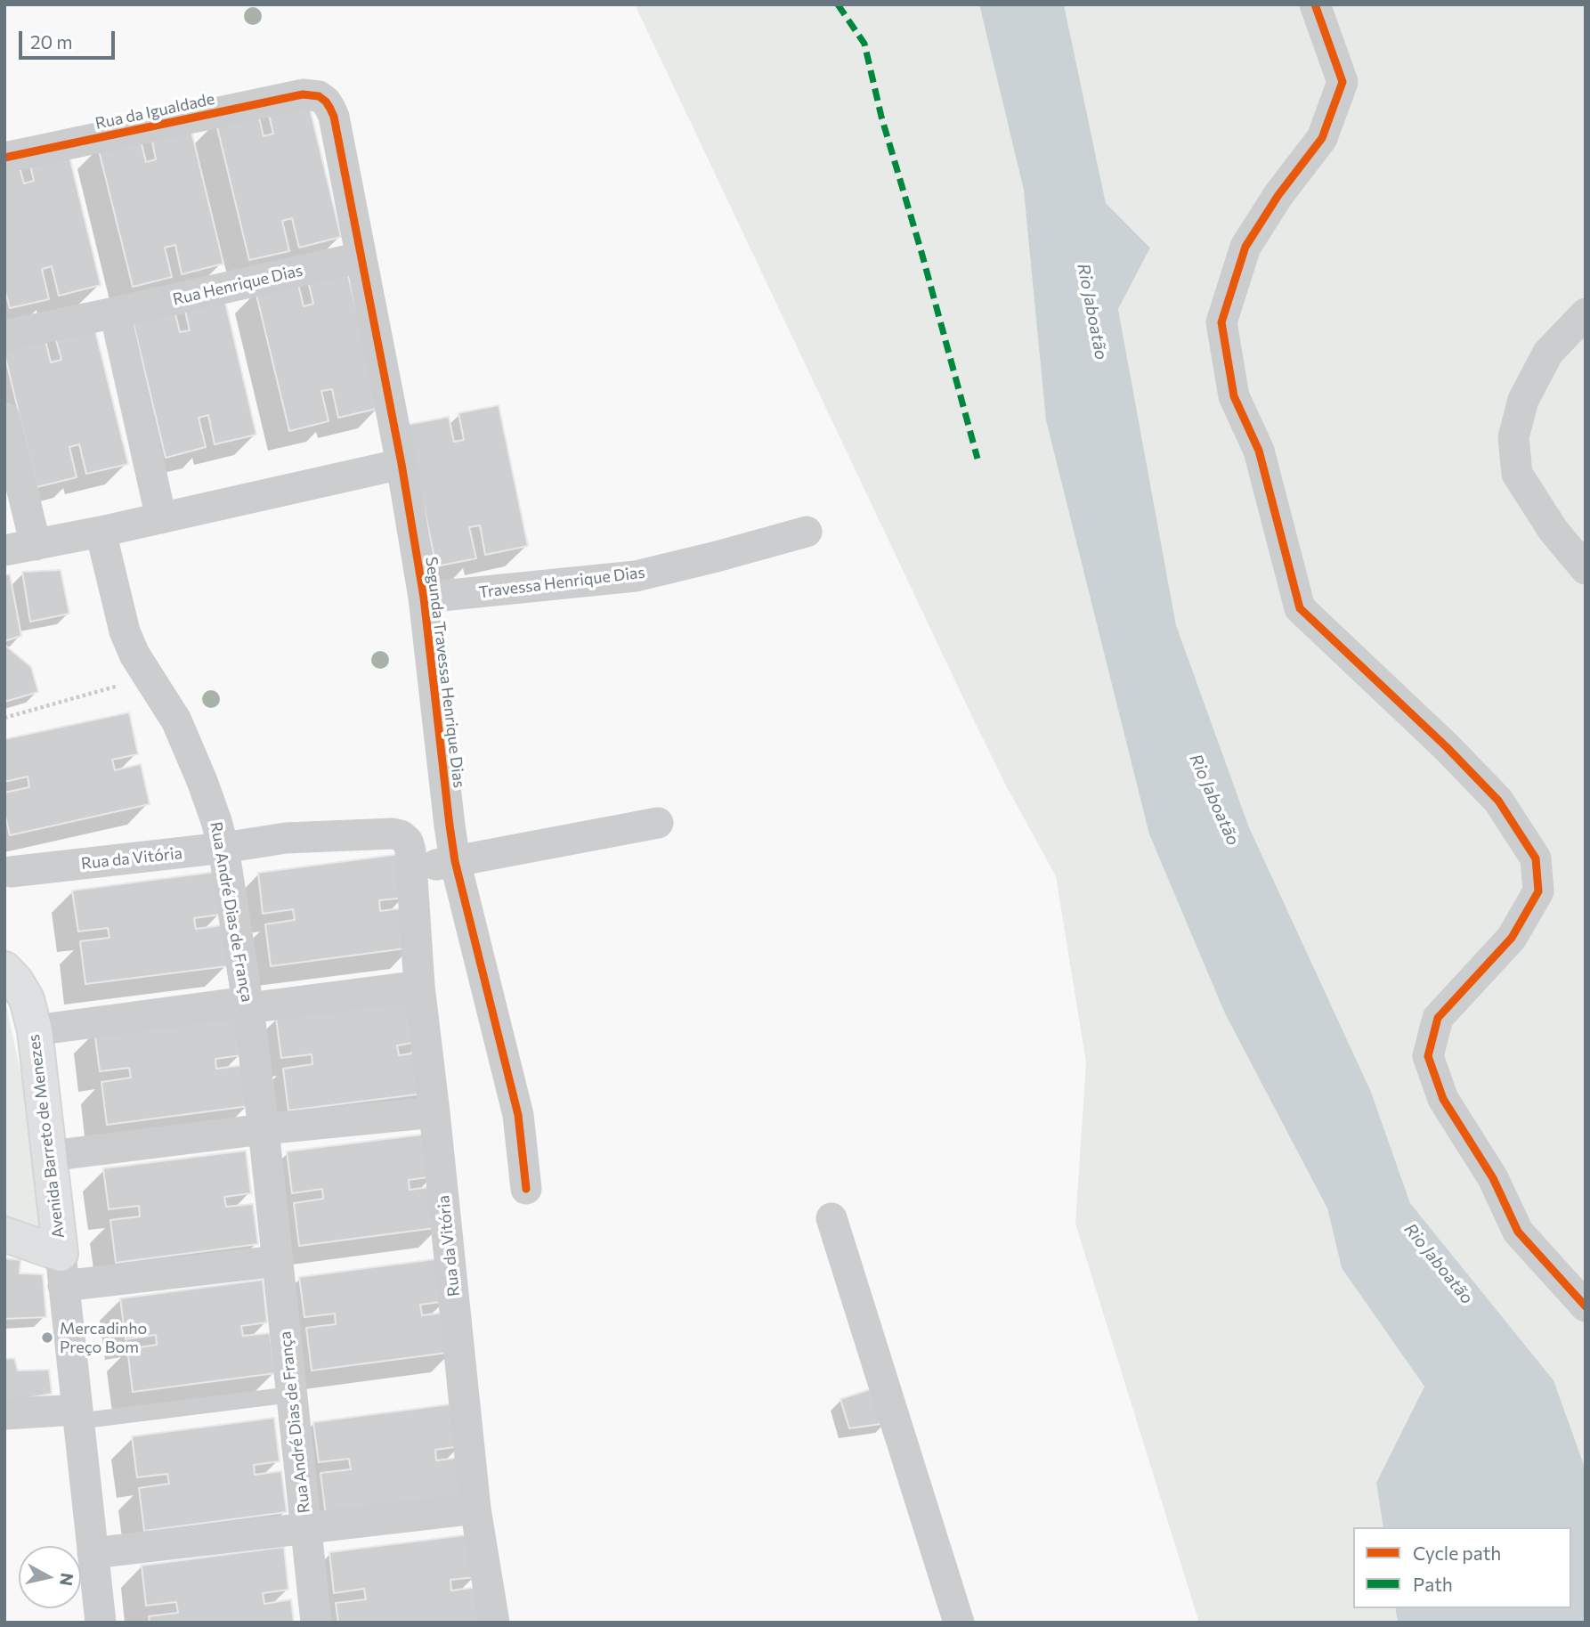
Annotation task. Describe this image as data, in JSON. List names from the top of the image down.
{
  "streets": {
    "main road": ["Avenida Barreto de Menezes"],
    "street": [
      "Rua da Igualdade",
      "Rua Henrique Dias",
      "Travessa Henrique Dias",
      "Segunda Travessa Henrique Dias",
      "Rua da Vitória",
      "Rua André Dias de França"
    ]
  },
  "crossings": [
    ["Rua da Igualdade", "Segunda Travessa Henrique Dias"],
    ["Rua Henrique Dias", "Segunda Travessa Henrique Dias"],
    ["Travessa Henrique Dias", "Segunda Travessa Henrique Dias"],
    ["Rua da Vitória", "Rua André Dias de França"]
  ],
  "water": ["Rio Jaboatão"],
  "places": ["Mercadinho Preço Bom"],
  "legend": ["Cycle path", "Path"],
  "scale_bar": "20 m",
  "north": "right"
}
